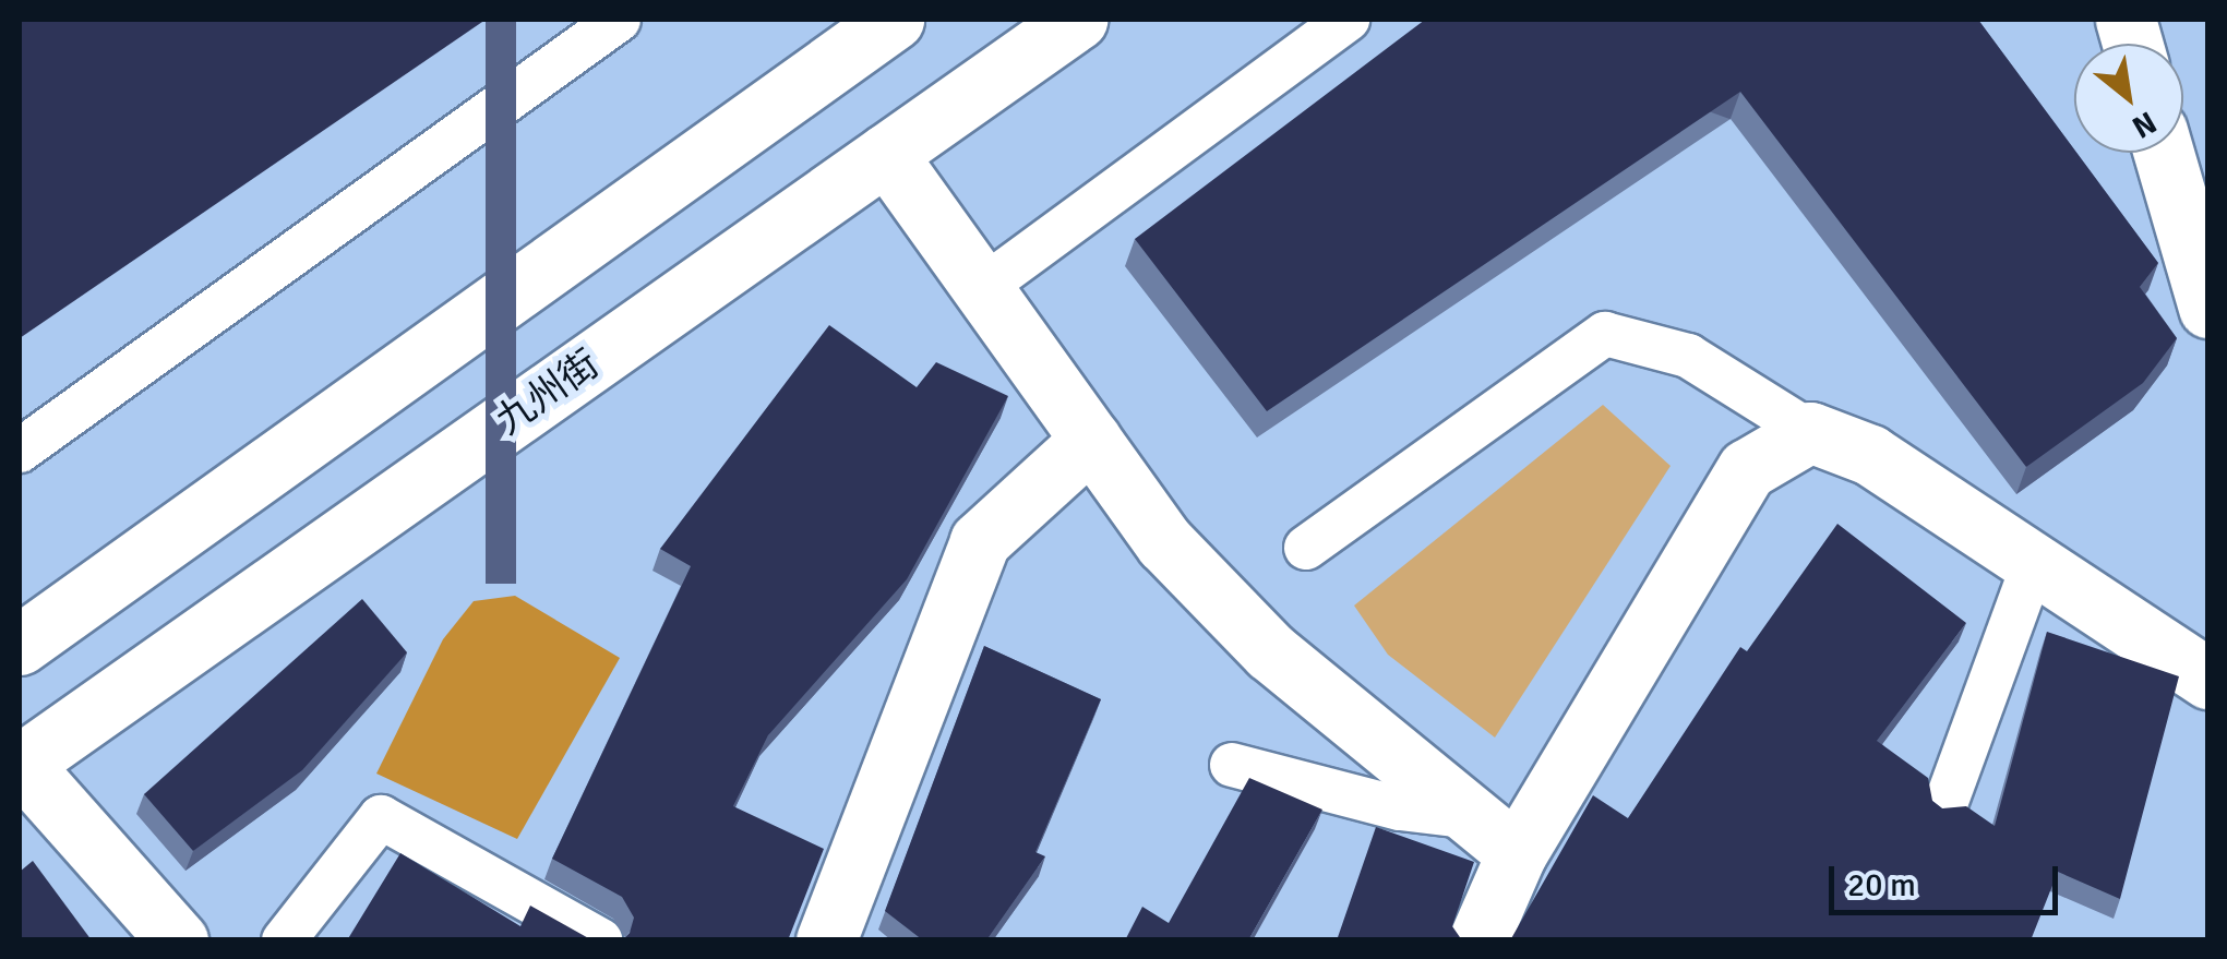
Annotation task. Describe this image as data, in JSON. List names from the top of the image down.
{
  "streets": {
    "street": ["九州街"]
  },
  "scale_bar": "20 m",
  "north": "bottom right"
}
